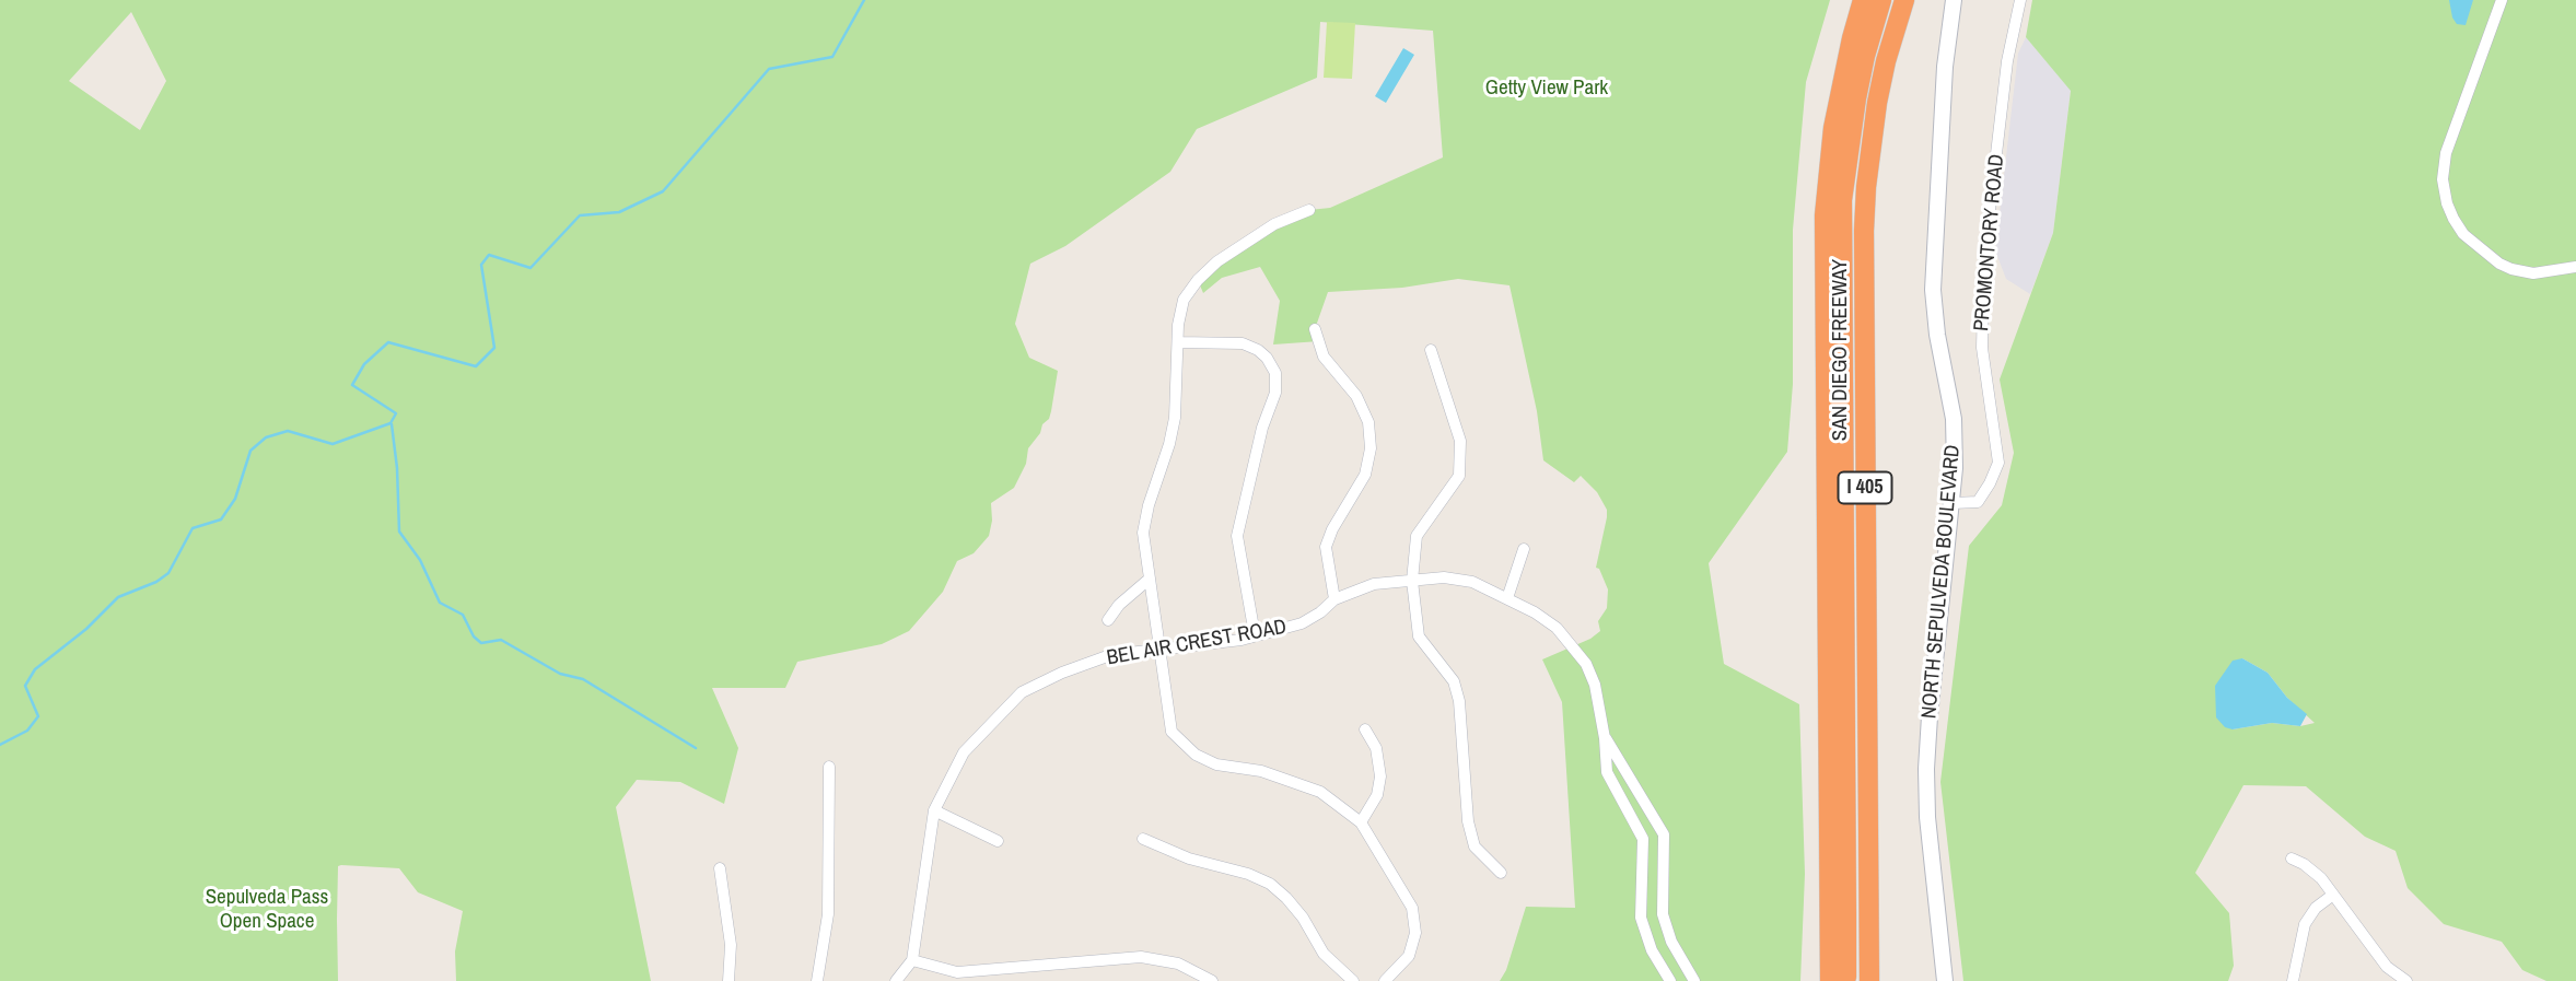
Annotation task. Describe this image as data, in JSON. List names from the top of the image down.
{
  "streets": {
    "highway": ["SAN DIEGO FREEWAY", "I 405"],
    "main road": ["NORTH SEPULVEDA BOULEVARD"],
    "street": ["PROMONTORY ROAD", "BEL AIR CREST ROAD"]
  },
  "crossings": [
    ["PROMONTORY ROAD", "NORTH SEPULVEDA BOULEVARD"]
  ],
  "parks": ["Getty View Park", "Sepulveda Pass Open Space"]
}
